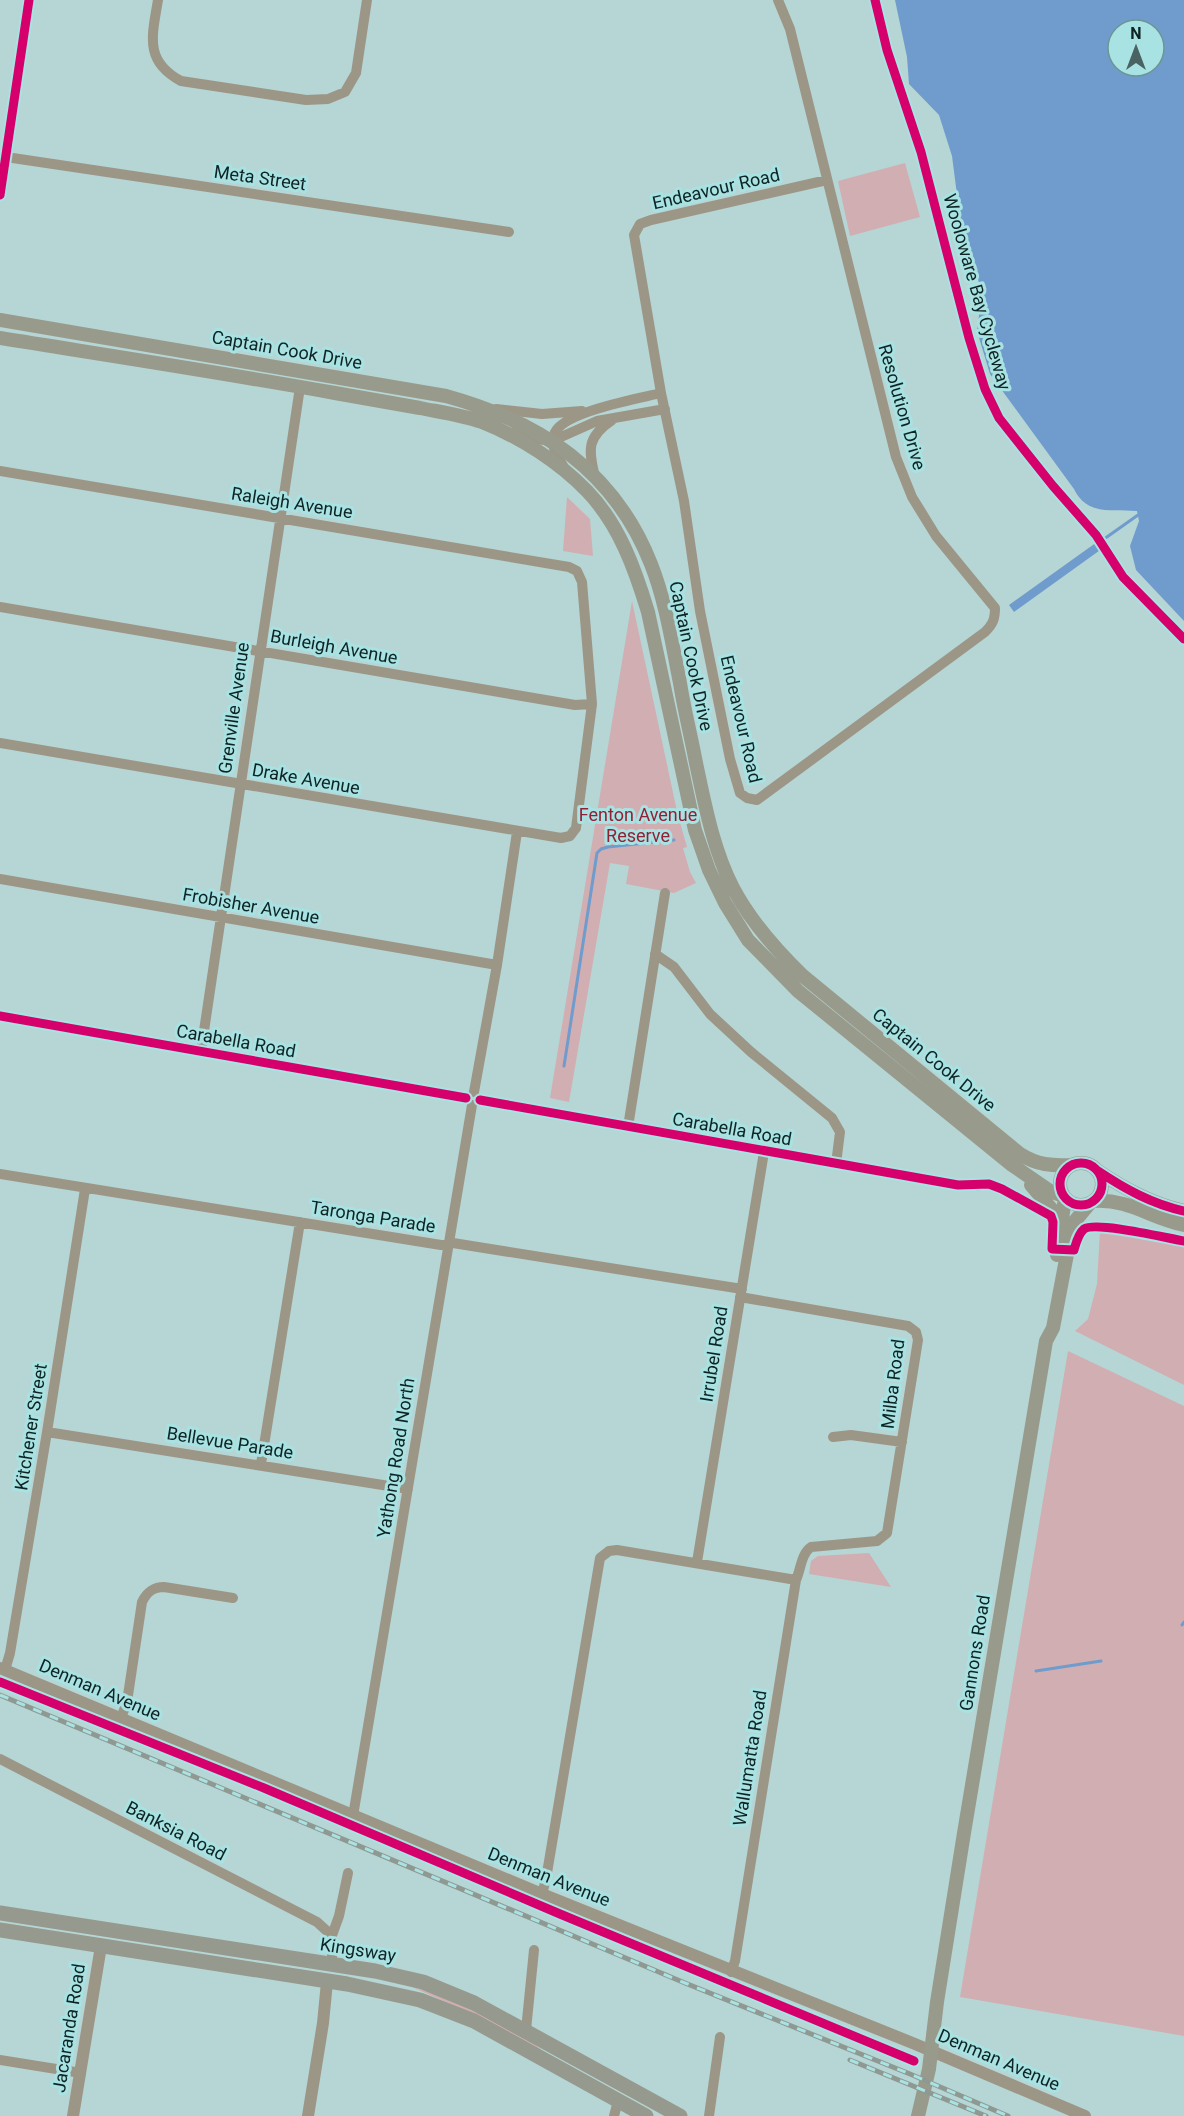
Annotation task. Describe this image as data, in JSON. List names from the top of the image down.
{
  "streets": {
    "main road": [
      "Captain Cook Drive",
      "Grenville Avenue",
      "Gannons Road",
      "Kingsway"
    ],
    "street": [
      "Meta Street",
      "Endeavour Road",
      "Resolution Drive",
      "Raleigh Avenue",
      "Burleigh Avenue",
      "Drake Avenue",
      "Frobisher Avenue",
      "Carabella Road",
      "Taronga Parade",
      "Irrubel Road",
      "Milba Road",
      "Kitchener Street",
      "Bellevue Parade",
      "Yathong Road North",
      "Denman Avenue",
      "Wallumatta Road",
      "Banksia Road",
      "Jacaranda Road"
    ],
    "cycle path": ["Wooloware Bay Cycleway"]
  },
  "crossings": [
    ["Endeavour Road", "Resolution Drive"],
    ["Captain Cook Drive", "Grenville Avenue"],
    ["Captain Cook Drive", "Gannons Road"],
    ["Raleigh Avenue", "Burleigh Avenue"],
    ["Raleigh Avenue", "Grenville Avenue"],
    ["Raleigh Avenue", "Drake Avenue"],
    ["Burleigh Avenue", "Grenville Avenue"],
    ["Burleigh Avenue", "Drake Avenue"],
    ["Grenville Avenue", "Drake Avenue"],
    ["Grenville Avenue", "Frobisher Avenue"],
    ["Grenville Avenue", "Carabella Road"],
    ["Drake Avenue", "Yathong Road North"],
    ["Frobisher Avenue", "Yathong Road North"],
    ["Carabella Road", "Irrubel Road"],
    ["Carabella Road", "Yathong Road North"],
    ["Taronga Parade", "Irrubel Road"],
    ["Taronga Parade", "Milba Road"],
    ["Taronga Parade", "Kitchener Street"],
    ["Taronga Parade", "Yathong Road North"],
    ["Irrubel Road", "Milba Road"],
    ["Milba Road", "Wallumatta Road"],
    ["Kitchener Street", "Bellevue Parade"],
    ["Kitchener Street", "Denman Avenue"],
    ["Bellevue Parade", "Yathong Road North"],
    ["Yathong Road North", "Denman Avenue"],
    ["Gannons Road", "Denman Avenue"],
    ["Denman Avenue", "Wallumatta Road"],
    ["Kingsway", "Jacaranda Road"]
  ],
  "parks": ["Fenton Avenue Reserve"],
  "north": "top"
}
